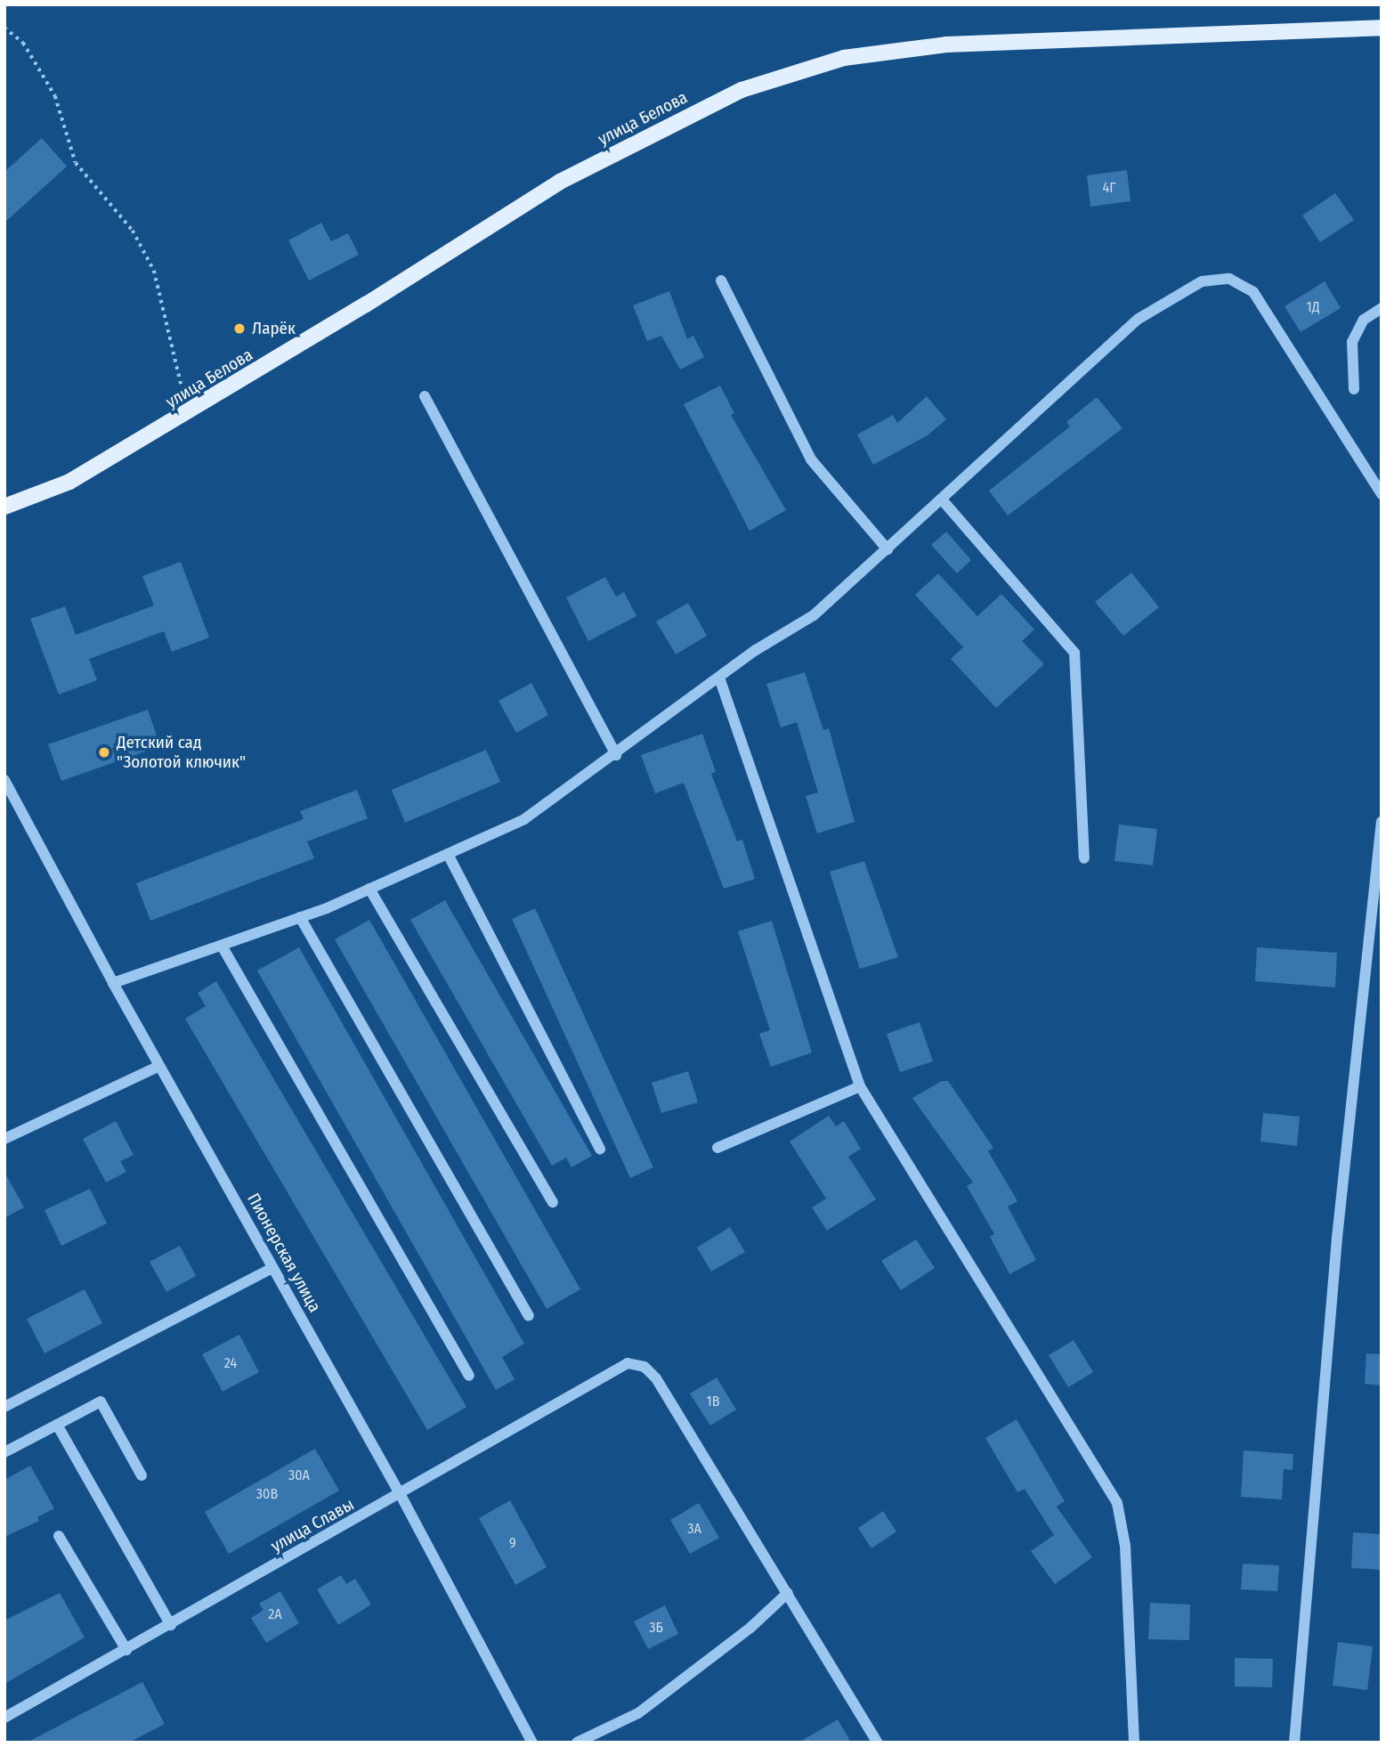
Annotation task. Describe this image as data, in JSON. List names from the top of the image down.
{
  "streets": {
    "main road": ["улица Белова"],
    "street": ["Пионерская улица", "улица Славы"]
  },
  "crossings": [
    ["Пионерская улица", "улица Славы"]
  ],
  "places": ["Ларёк", "Детский сад \"Золотой ключик\""],
  "house_numbers": [
    "4Г",
    "1Д",
    "24",
    "1В",
    "30А",
    "30В",
    "3А",
    "9",
    "2А",
    "3Б"
  ]
}
